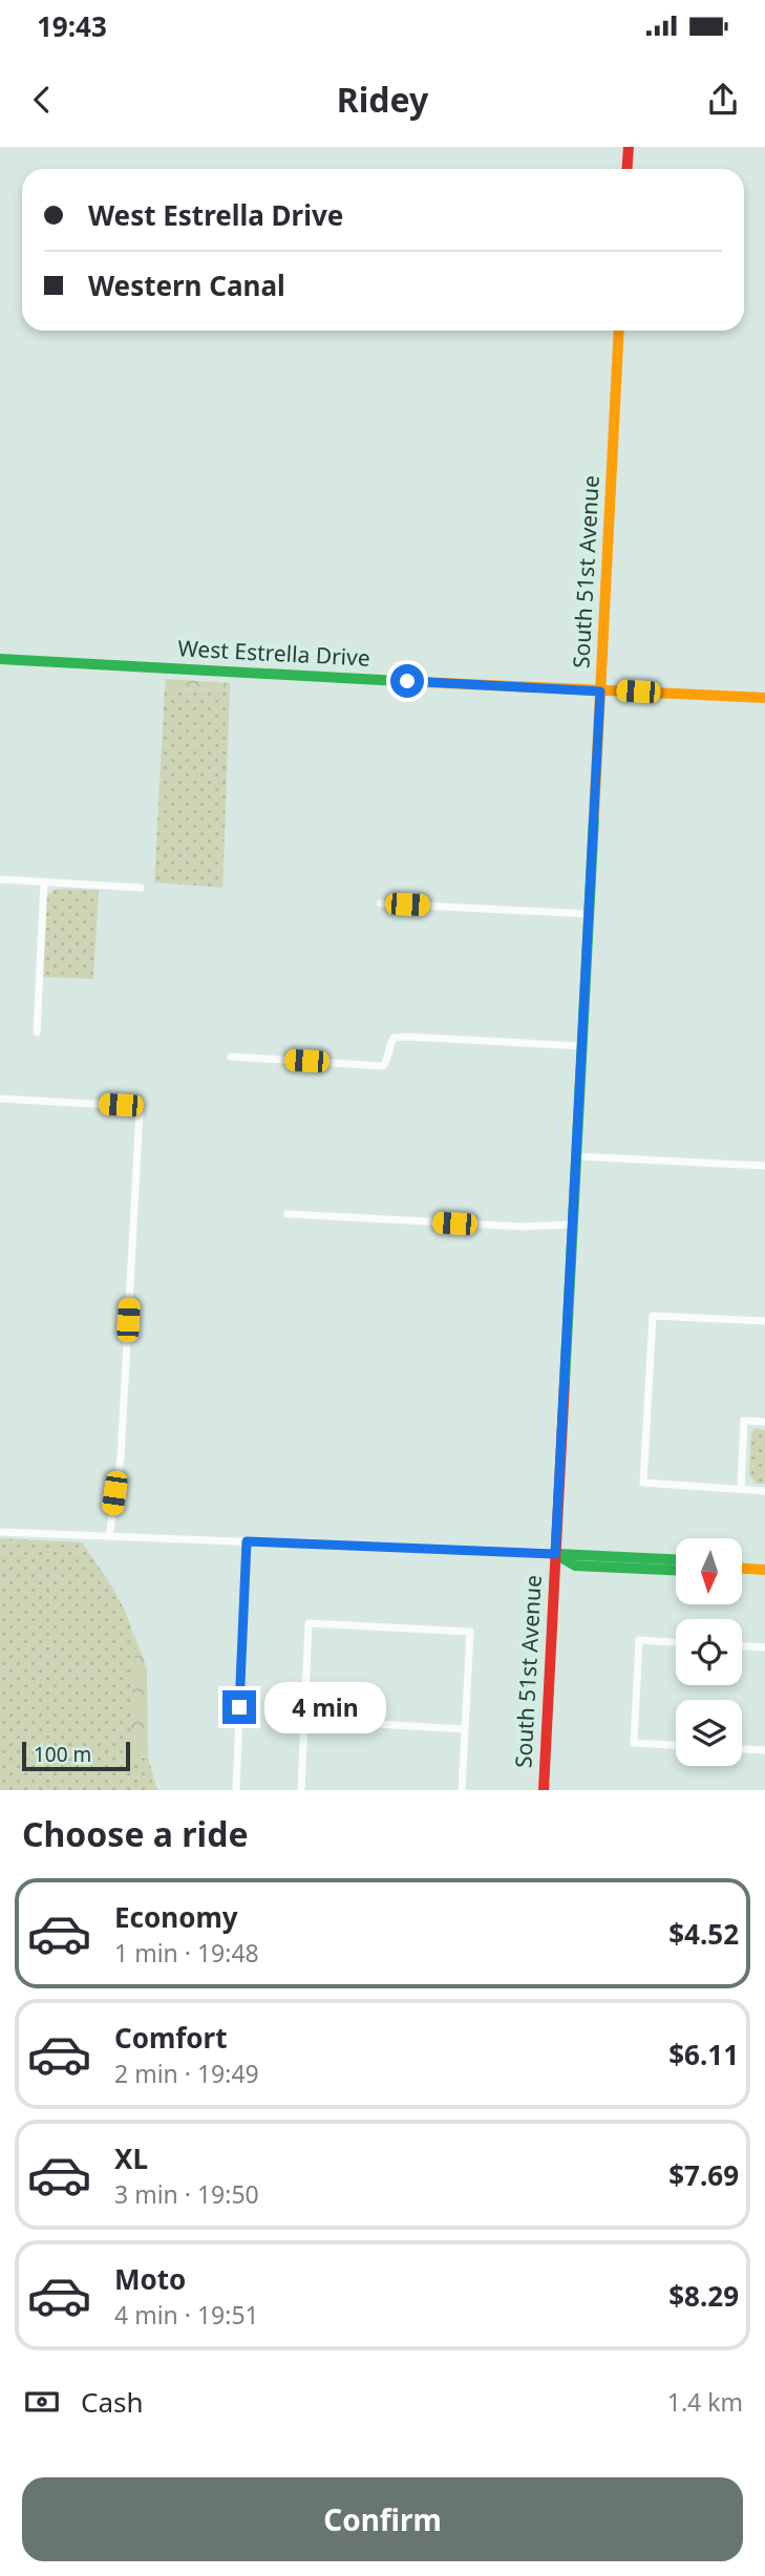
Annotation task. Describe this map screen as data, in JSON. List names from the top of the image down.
{
  "streets": {
    "main road": ["South 51st Avenue", "West Estrella Drive"]
  },
  "crossings": [
    ["South 51st Avenue", "West Estrella Drive"]
  ],
  "scale_bar": "100 m",
  "north": "bottom",
  "page": {
    "status": "19:43",
    "header": "Ridey",
    "banner": ["West Estrella Drive", "Western Canal"],
    "bubble": "4 min",
    "scale": "100 m",
    "heading": "Choose a ride",
    "list": [
      {
        "name": "Economy",
        "note": "1 min · 19:48",
        "value": "$4.52"
      },
      {
        "name": "Comfort",
        "note": "2 min · 19:49",
        "value": "$6.11"
      },
      {
        "name": "XL",
        "note": "3 min · 19:50",
        "value": "$7.69"
      },
      {
        "name": "Moto",
        "note": "4 min · 19:51",
        "value": "$8.29"
      }
    ],
    "pay": ["Cash", "1.4 km"],
    "buttons": "Confirm"
  }
}
